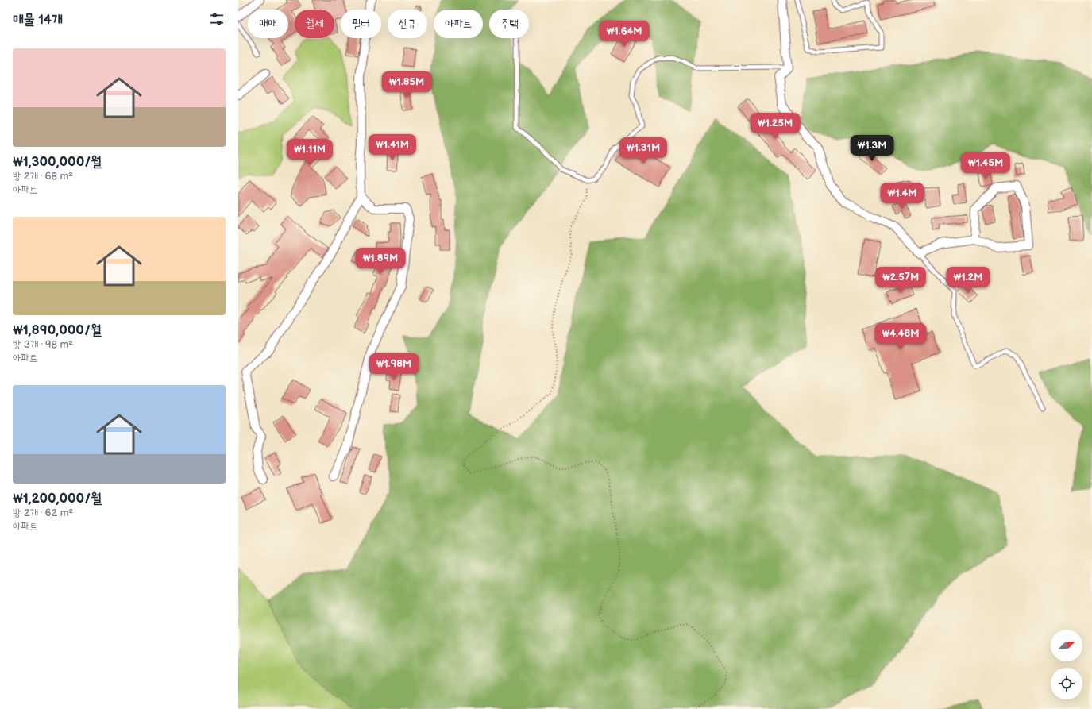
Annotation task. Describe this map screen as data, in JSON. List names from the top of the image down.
{
  "north": "top right",
  "page": {
    "heading": "매물 14개",
    "chip": [
      "매매",
      "월세",
      "필터",
      "신규",
      "아파트",
      "주택"
    ],
    "price": [
      "₩1.64M",
      "₩1.85M",
      "₩1.25M",
      "₩1.41M",
      "₩1.3M",
      "₩1.31M",
      "₩1.11M",
      "₩1.45M",
      "₩1.4M",
      "₩1.89M",
      "₩2.57M",
      "₩1.2M",
      "₩4.48M",
      "₩1.98M"
    ],
    "list": [
      {
        "name": "₩1,300,000/월",
        "note": "방 2개 · 68 m² · 아파트"
      },
      {
        "name": "₩1,890,000/월",
        "note": "방 3개 · 98 m² · 아파트"
      },
      {
        "name": "₩1,200,000/월",
        "note": "방 2개 · 62 m² · 아파트"
      }
    ]
  }
}
